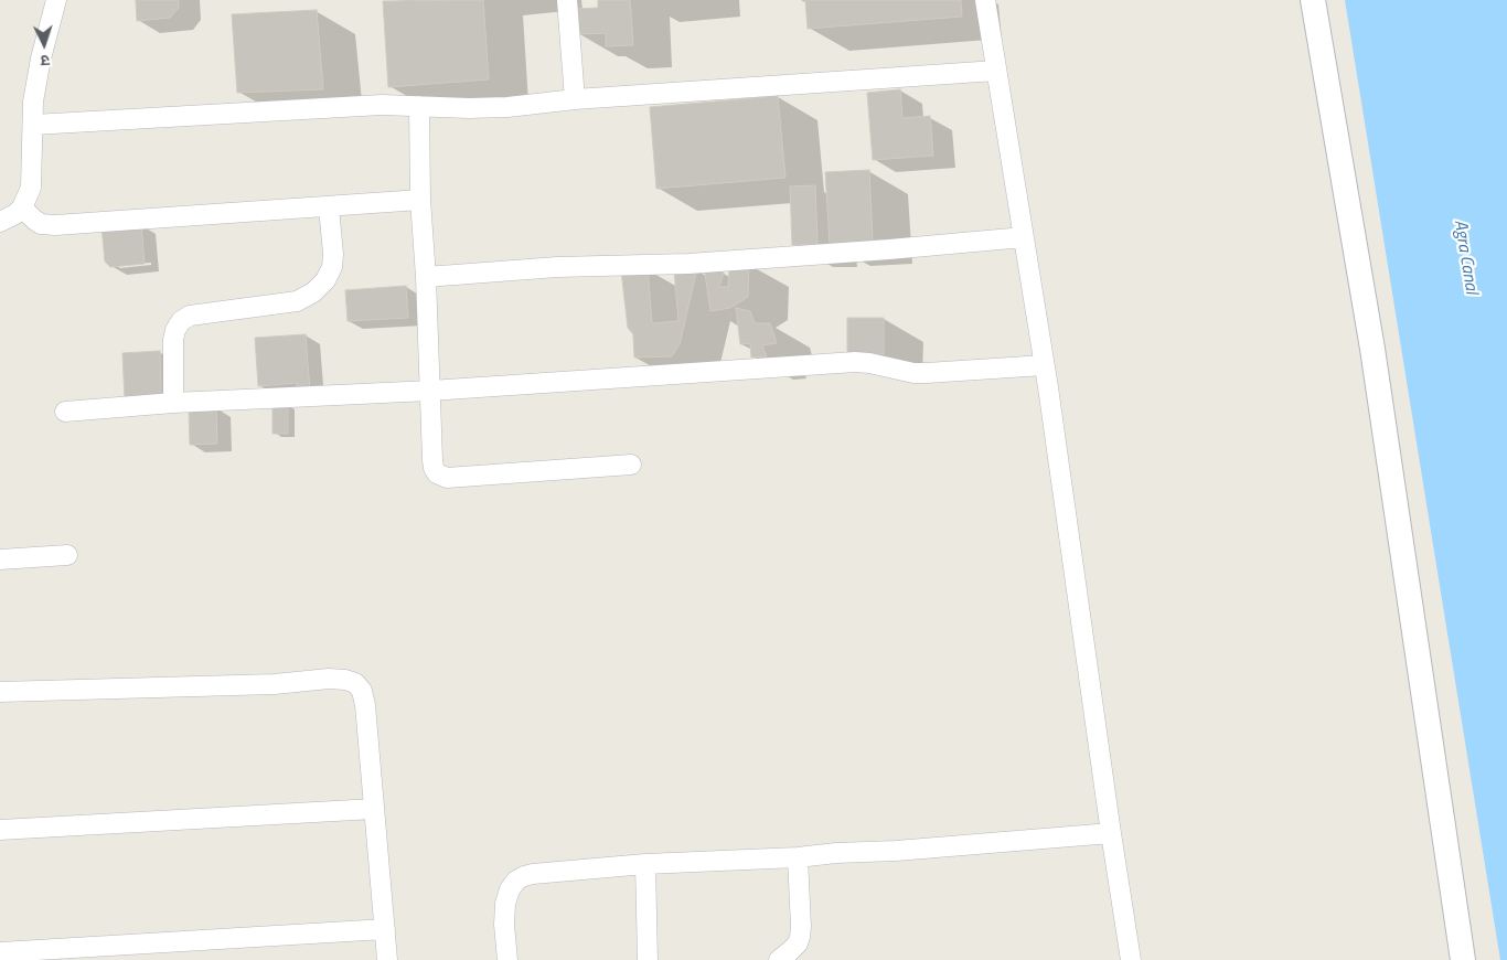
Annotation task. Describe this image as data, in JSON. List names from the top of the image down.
{
  "water": ["Agra Canal"],
  "north": "bottom"
}
